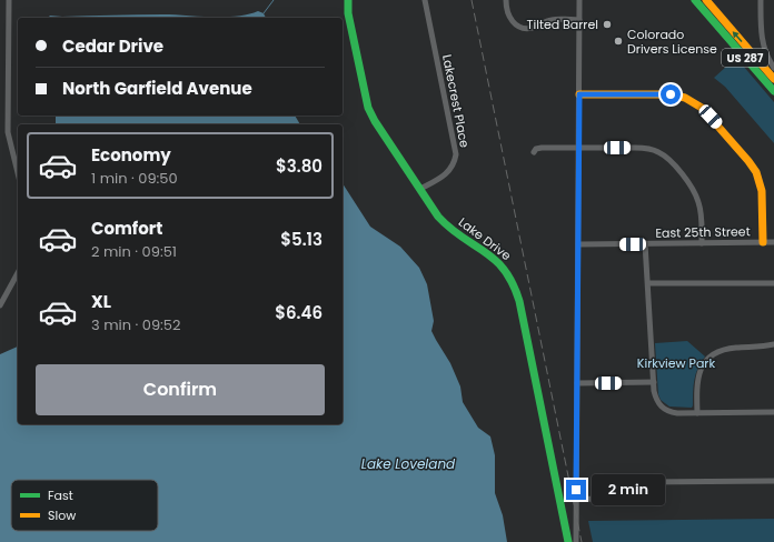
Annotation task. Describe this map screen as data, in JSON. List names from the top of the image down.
{
  "streets": {
    "main road": ["US 287", "Lake Drive"],
    "street": ["Lakecrest Place", "East 25th Street"]
  },
  "crossings": [
    ["Lakecrest Place", "Lake Drive"]
  ],
  "water": ["Lake Loveland"],
  "parks": ["Kirkview Park"],
  "places": ["Tilted Barrel", "Colorado Drivers License"],
  "legend": ["Fast", "Slow"],
  "page": {
    "banner": ["Cedar Drive", "North Garfield Avenue"],
    "list": [
      {
        "name": "Economy",
        "note": "1 min · 09:50",
        "value": "$3.80"
      },
      {
        "name": "Comfort",
        "note": "2 min · 09:51",
        "value": "$5.13"
      },
      {
        "name": "XL",
        "note": "3 min · 09:52",
        "value": "$6.46"
      }
    ],
    "buttons": "Confirm",
    "bubble": "2 min"
  }
}
